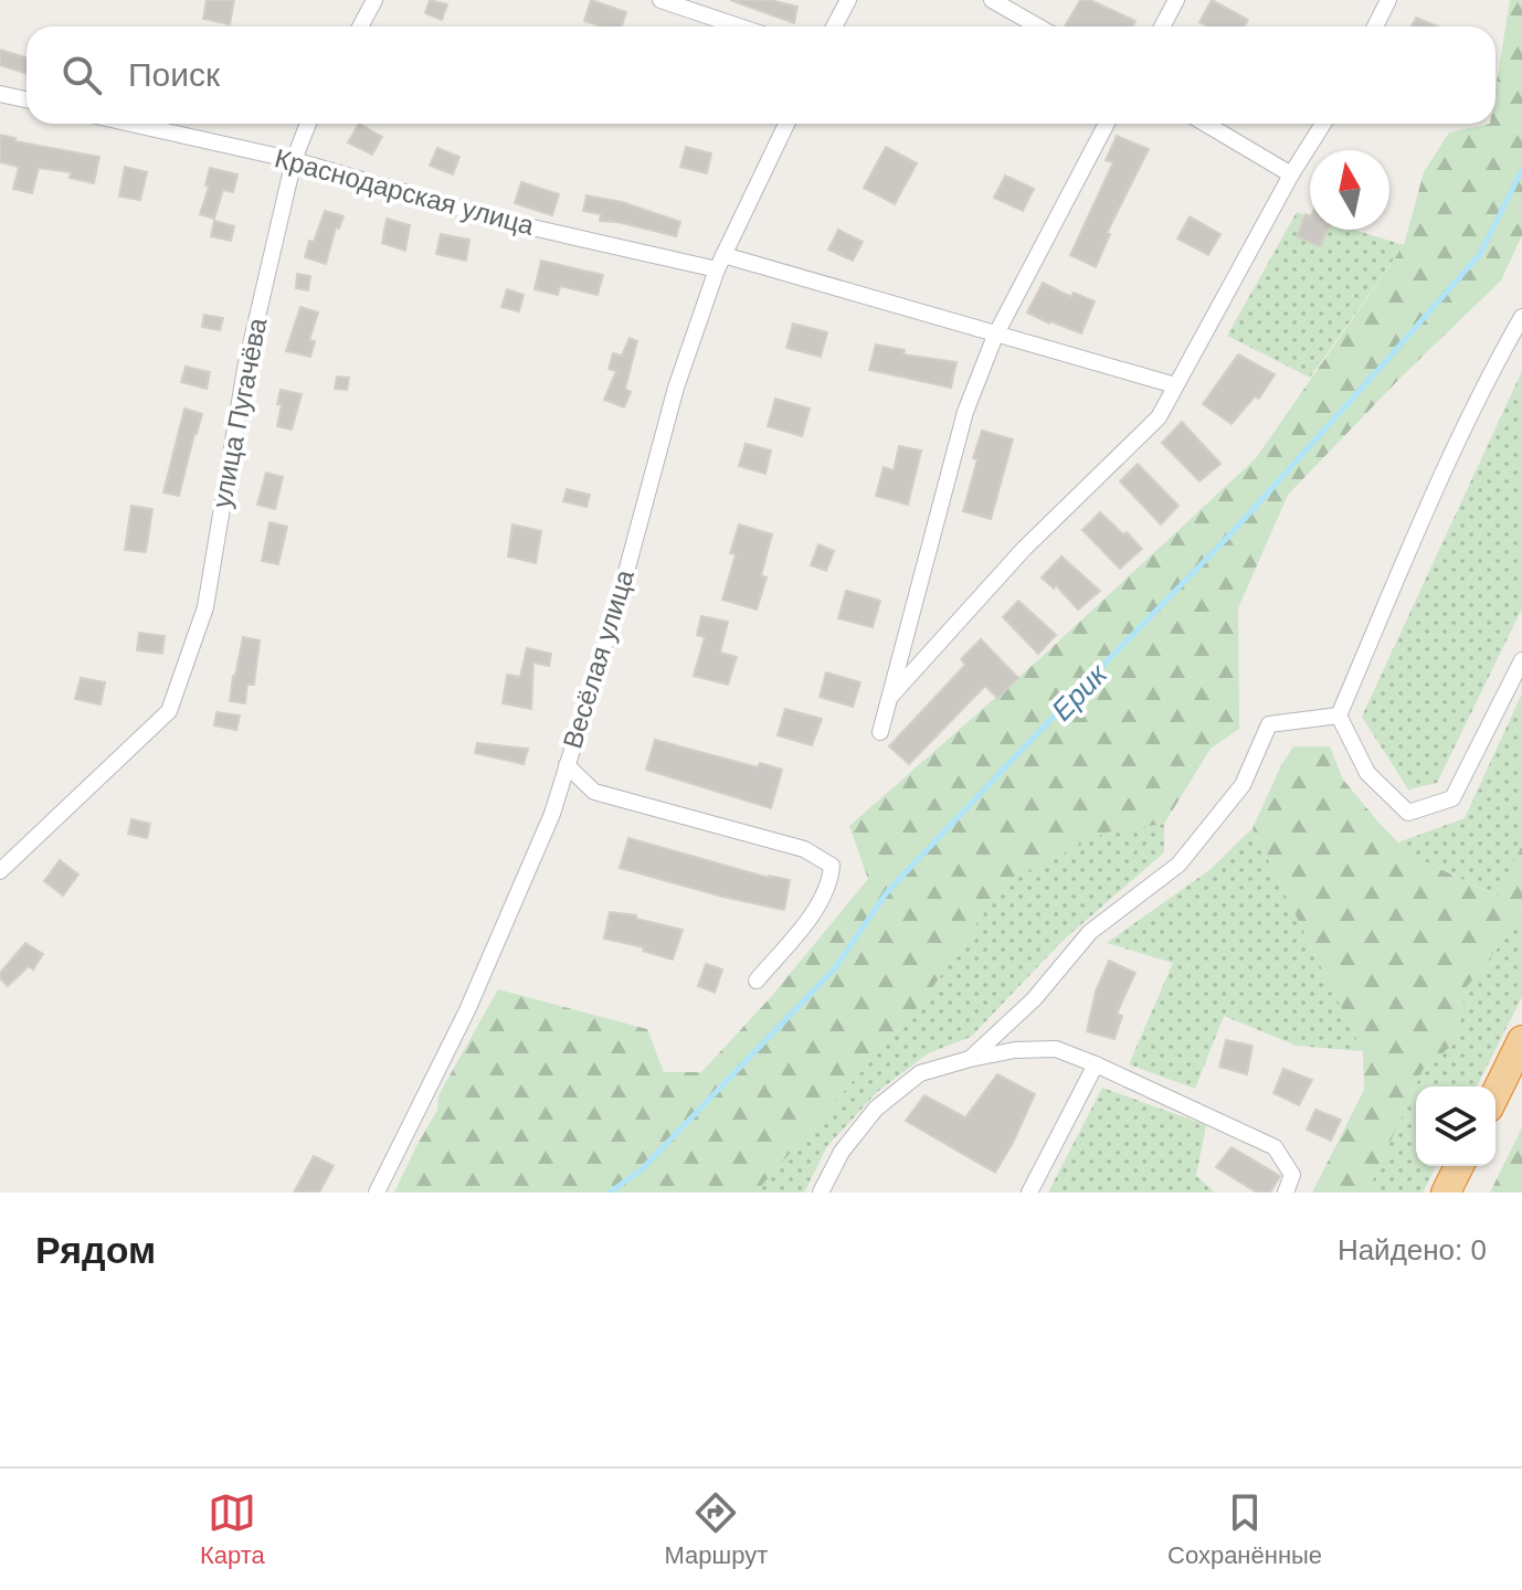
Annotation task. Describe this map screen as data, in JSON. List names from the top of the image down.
{
  "streets": {
    "street": ["Краснодарская улица", "улица Пугачёва", "Весёлая улица"]
  },
  "crossings": [
    ["Краснодарская улица", "улица Пугачёва"],
    ["Краснодарская улица", "Весёлая улица"]
  ],
  "water": ["Ерик"],
  "north": "top",
  "page": {
    "search": "Поиск",
    "heading": ["Рядом", "Найдено: 0"],
    "nav": ["Карта", "Маршрут", "Сохранённые"]
  }
}
